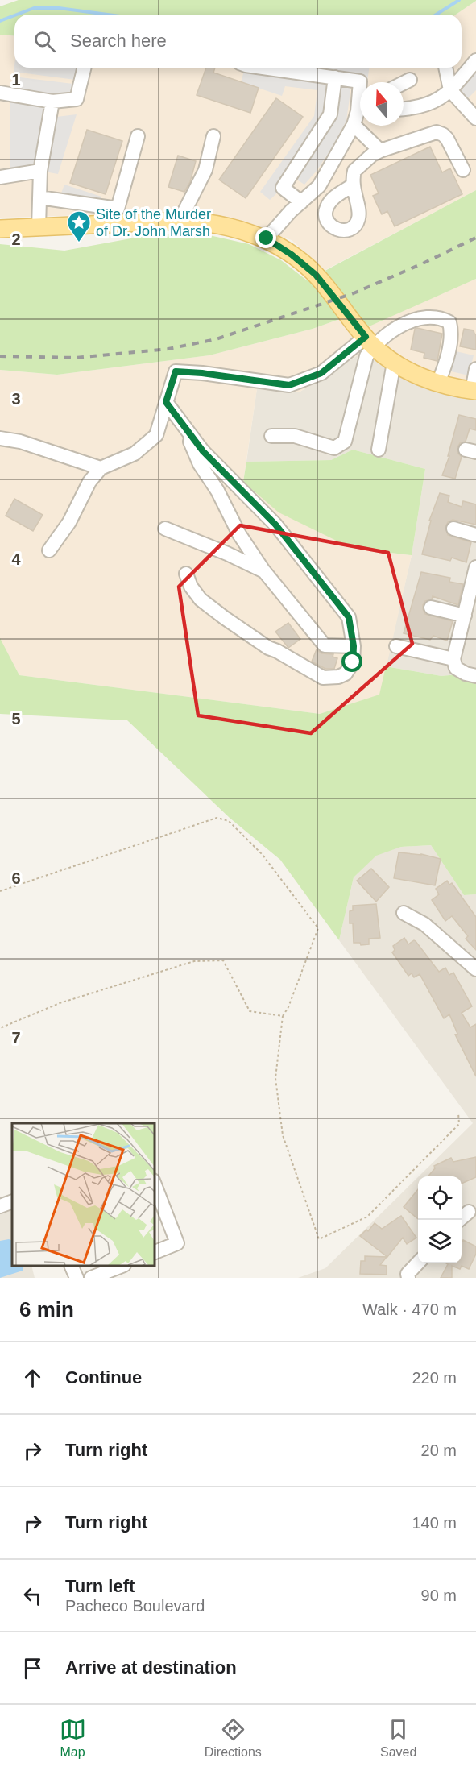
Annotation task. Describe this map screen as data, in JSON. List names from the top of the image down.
{
  "places": {
    "place": ["Site of the Murder of Dr. John Marsh"]
  },
  "north": "top",
  "page": {
    "search": "Search here",
    "heading": ["6 min", "Walk · 470 m"],
    "list": [
      ["Continue", "220 m"],
      ["Turn right", "20 m"],
      ["Turn right", "140 m"],
      ["Turn left", "Pacheco Boulevard", "90 m"],
      "Arrive at destination"
    ],
    "nav": ["Map", "Directions", "Saved"]
  },
  "grid": {
    "rows": [
      "1",
      "2",
      "3",
      "4",
      "5",
      "6",
      "7"
    ]
  }
}
